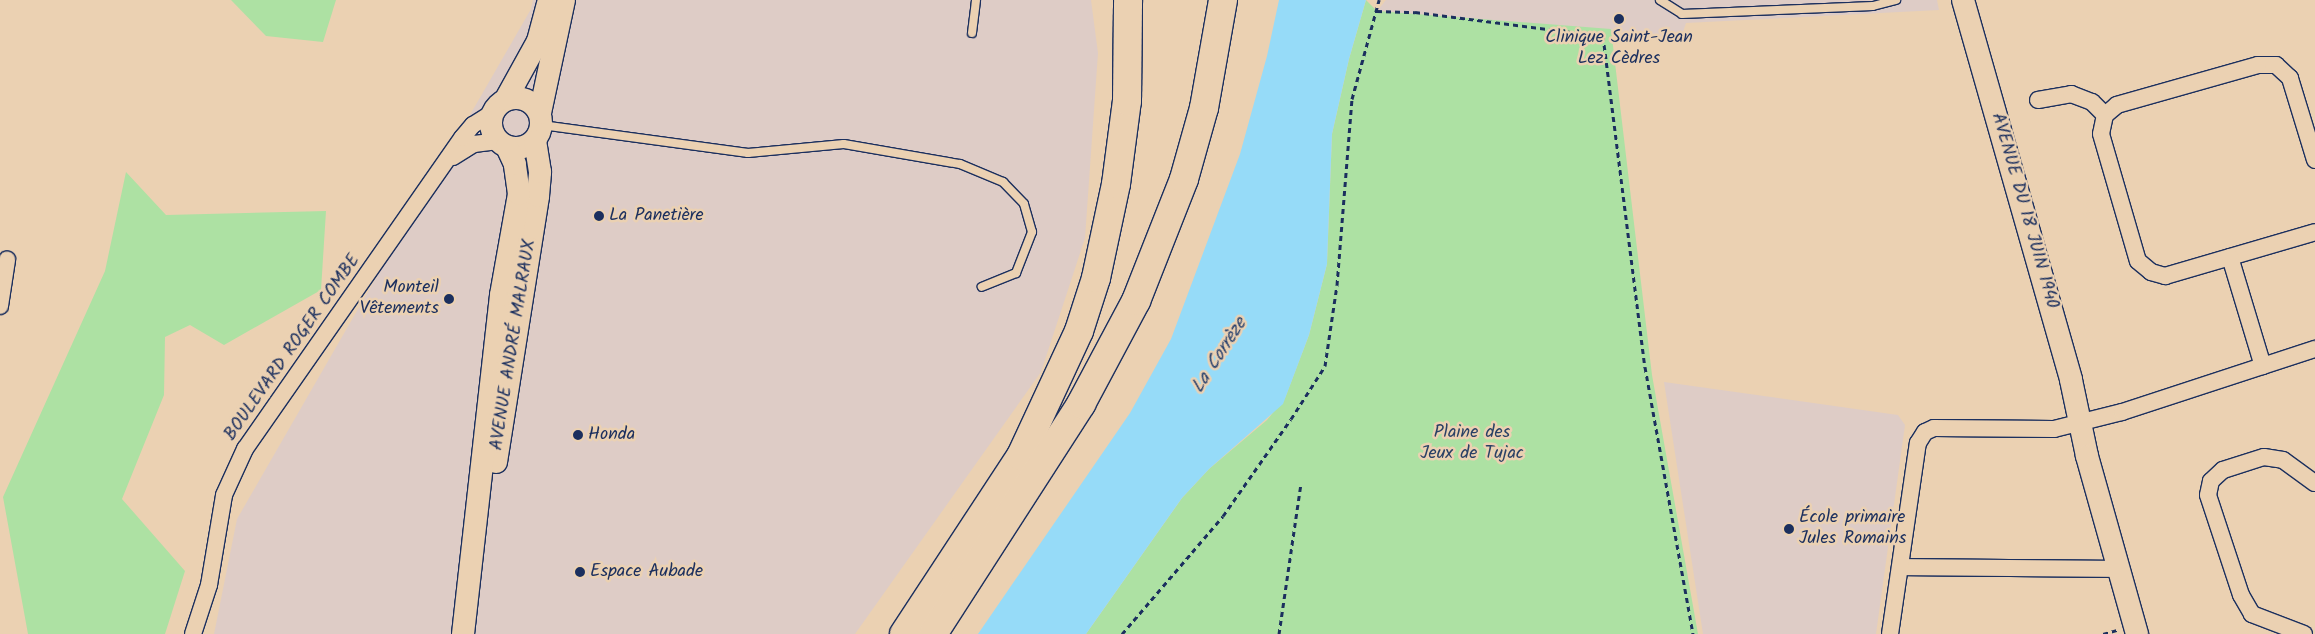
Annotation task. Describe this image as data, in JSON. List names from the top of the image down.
{
  "streets": {
    "street": ["AVENUE DU 18 JUIN 1940", "AVENUE ANDRÉ MALRAUX", "BOULEVARD ROGER COMBE"]
  },
  "crossings": [
    ["AVENUE ANDRÉ MALRAUX", "BOULEVARD ROGER COMBE"]
  ],
  "water": ["La Corrèze"],
  "parks": ["Plaine des Jeux de Tujac"],
  "places": [
    "Clinique Saint-Jean Lez Cèdres",
    "La Panetière",
    "Monteil Vêtements",
    "Honda",
    "École primaire Jules Romains",
    "Espace Aubade"
  ]
}
